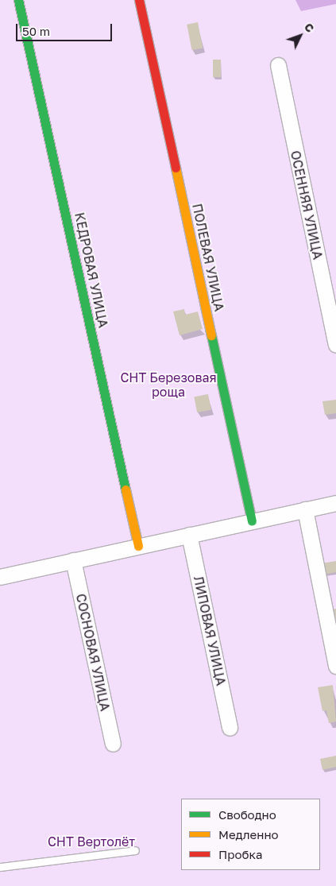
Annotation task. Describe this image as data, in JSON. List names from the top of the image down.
{
  "streets": {
    "street": [
      "ОСЕННЯЯ УЛИЦА",
      "ПОЛЕВАЯ УЛИЦА",
      "КЕДРОВАЯ УЛИЦА",
      "ЛИПОВАЯ УЛИЦА",
      "СОСНОВАЯ УЛИЦА"
    ]
  },
  "parks": ["СНТ Березовая роща", "СНТ Вертолёт"],
  "legend": ["Свободно", "Медленно", "Пробка"],
  "scale_bar": "50 m",
  "north": "top right"
}
